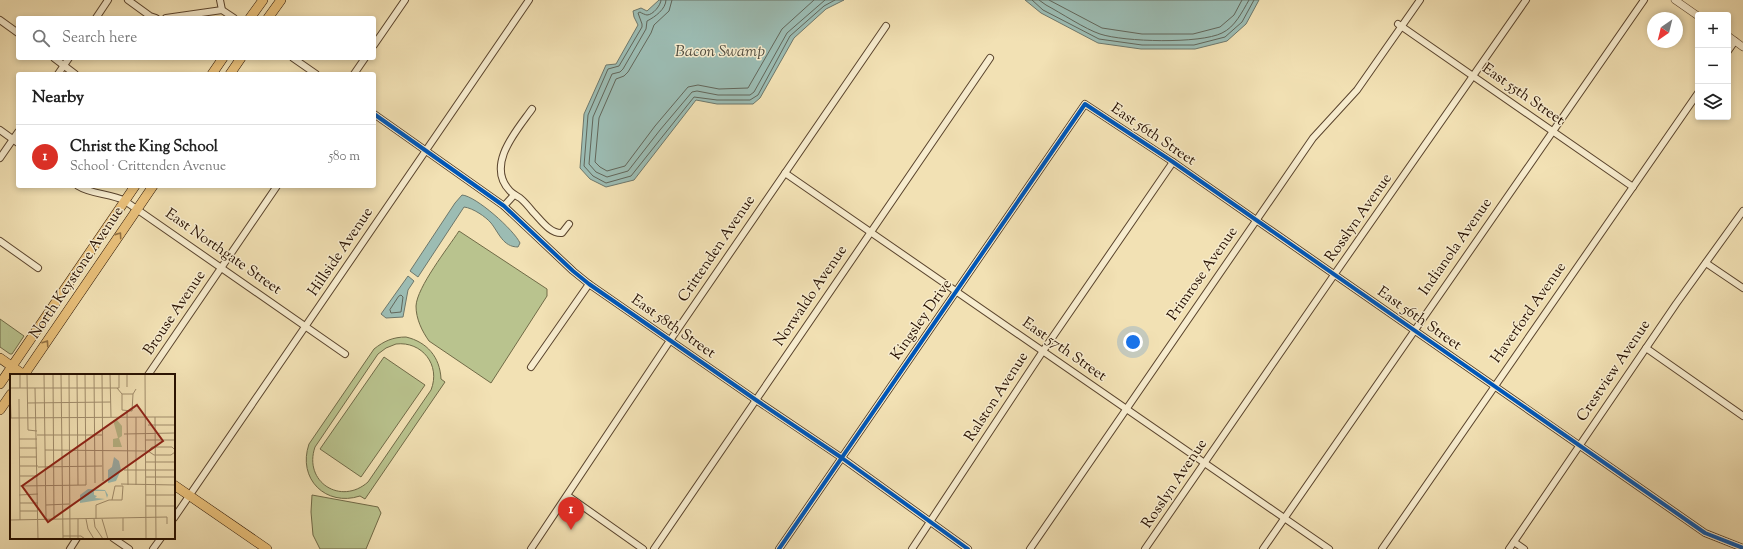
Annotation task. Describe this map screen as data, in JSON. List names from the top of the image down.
{
  "streets": {
    "main road": ["North Keystone Avenue"],
    "street": [
      "East 55th Street",
      "East 56th Street",
      "Rosslyn Avenue",
      "Indianola Avenue",
      "Crittenden Avenue",
      "East Northgate Street",
      "Hillside Avenue",
      "Primrose Avenue",
      "Norwaldo Avenue",
      "Brouse Avenue",
      "Haverford Avenue",
      "Kingsley Drive",
      "East 58th Street",
      "East 57th Street",
      "Crestview Avenue",
      "Ralston Avenue"
    ]
  },
  "crossings": [
    ["East 55th Street", "Rosslyn Avenue"],
    ["East 55th Street", "Indianola Avenue"],
    ["East 55th Street", "Primrose Avenue"],
    ["East 55th Street", "Haverford Avenue"],
    ["East 56th Street", "Rosslyn Avenue"],
    ["East 56th Street", "Indianola Avenue"],
    ["East 56th Street", "Primrose Avenue"],
    ["East 56th Street", "Haverford Avenue"],
    ["East 56th Street", "Kingsley Drive"],
    ["East 56th Street", "Crestview Avenue"],
    ["East 56th Street", "Ralston Avenue"],
    ["Rosslyn Avenue", "East 57th Street"],
    ["Indianola Avenue", "East 57th Street"],
    ["Crittenden Avenue", "East 58th Street"],
    ["Crittenden Avenue", "East 57th Street"],
    ["East Northgate Street", "Hillside Avenue"],
    ["East Northgate Street", "North Keystone Avenue"],
    ["East Northgate Street", "Brouse Avenue"],
    ["Hillside Avenue", "East 58th Street"],
    ["Primrose Avenue", "East 57th Street"],
    ["Norwaldo Avenue", "East 58th Street"],
    ["Norwaldo Avenue", "East 57th Street"],
    ["Kingsley Drive", "East 58th Street"],
    ["Kingsley Drive", "East 57th Street"],
    ["East 58th Street", "Ralston Avenue"],
    ["East 57th Street", "Ralston Avenue"]
  ],
  "water": ["Bacon Swamp"],
  "north": "bottom left",
  "page": {
    "map_buttons": ["+", "−"],
    "search": "Search here",
    "heading": "Nearby",
    "list": [
      {
        "mark": "1",
        "name": "Christ the King School",
        "note": "School · Crittenden Avenue",
        "value": "580 m"
      }
    ],
    "pins": "1"
  }
}
